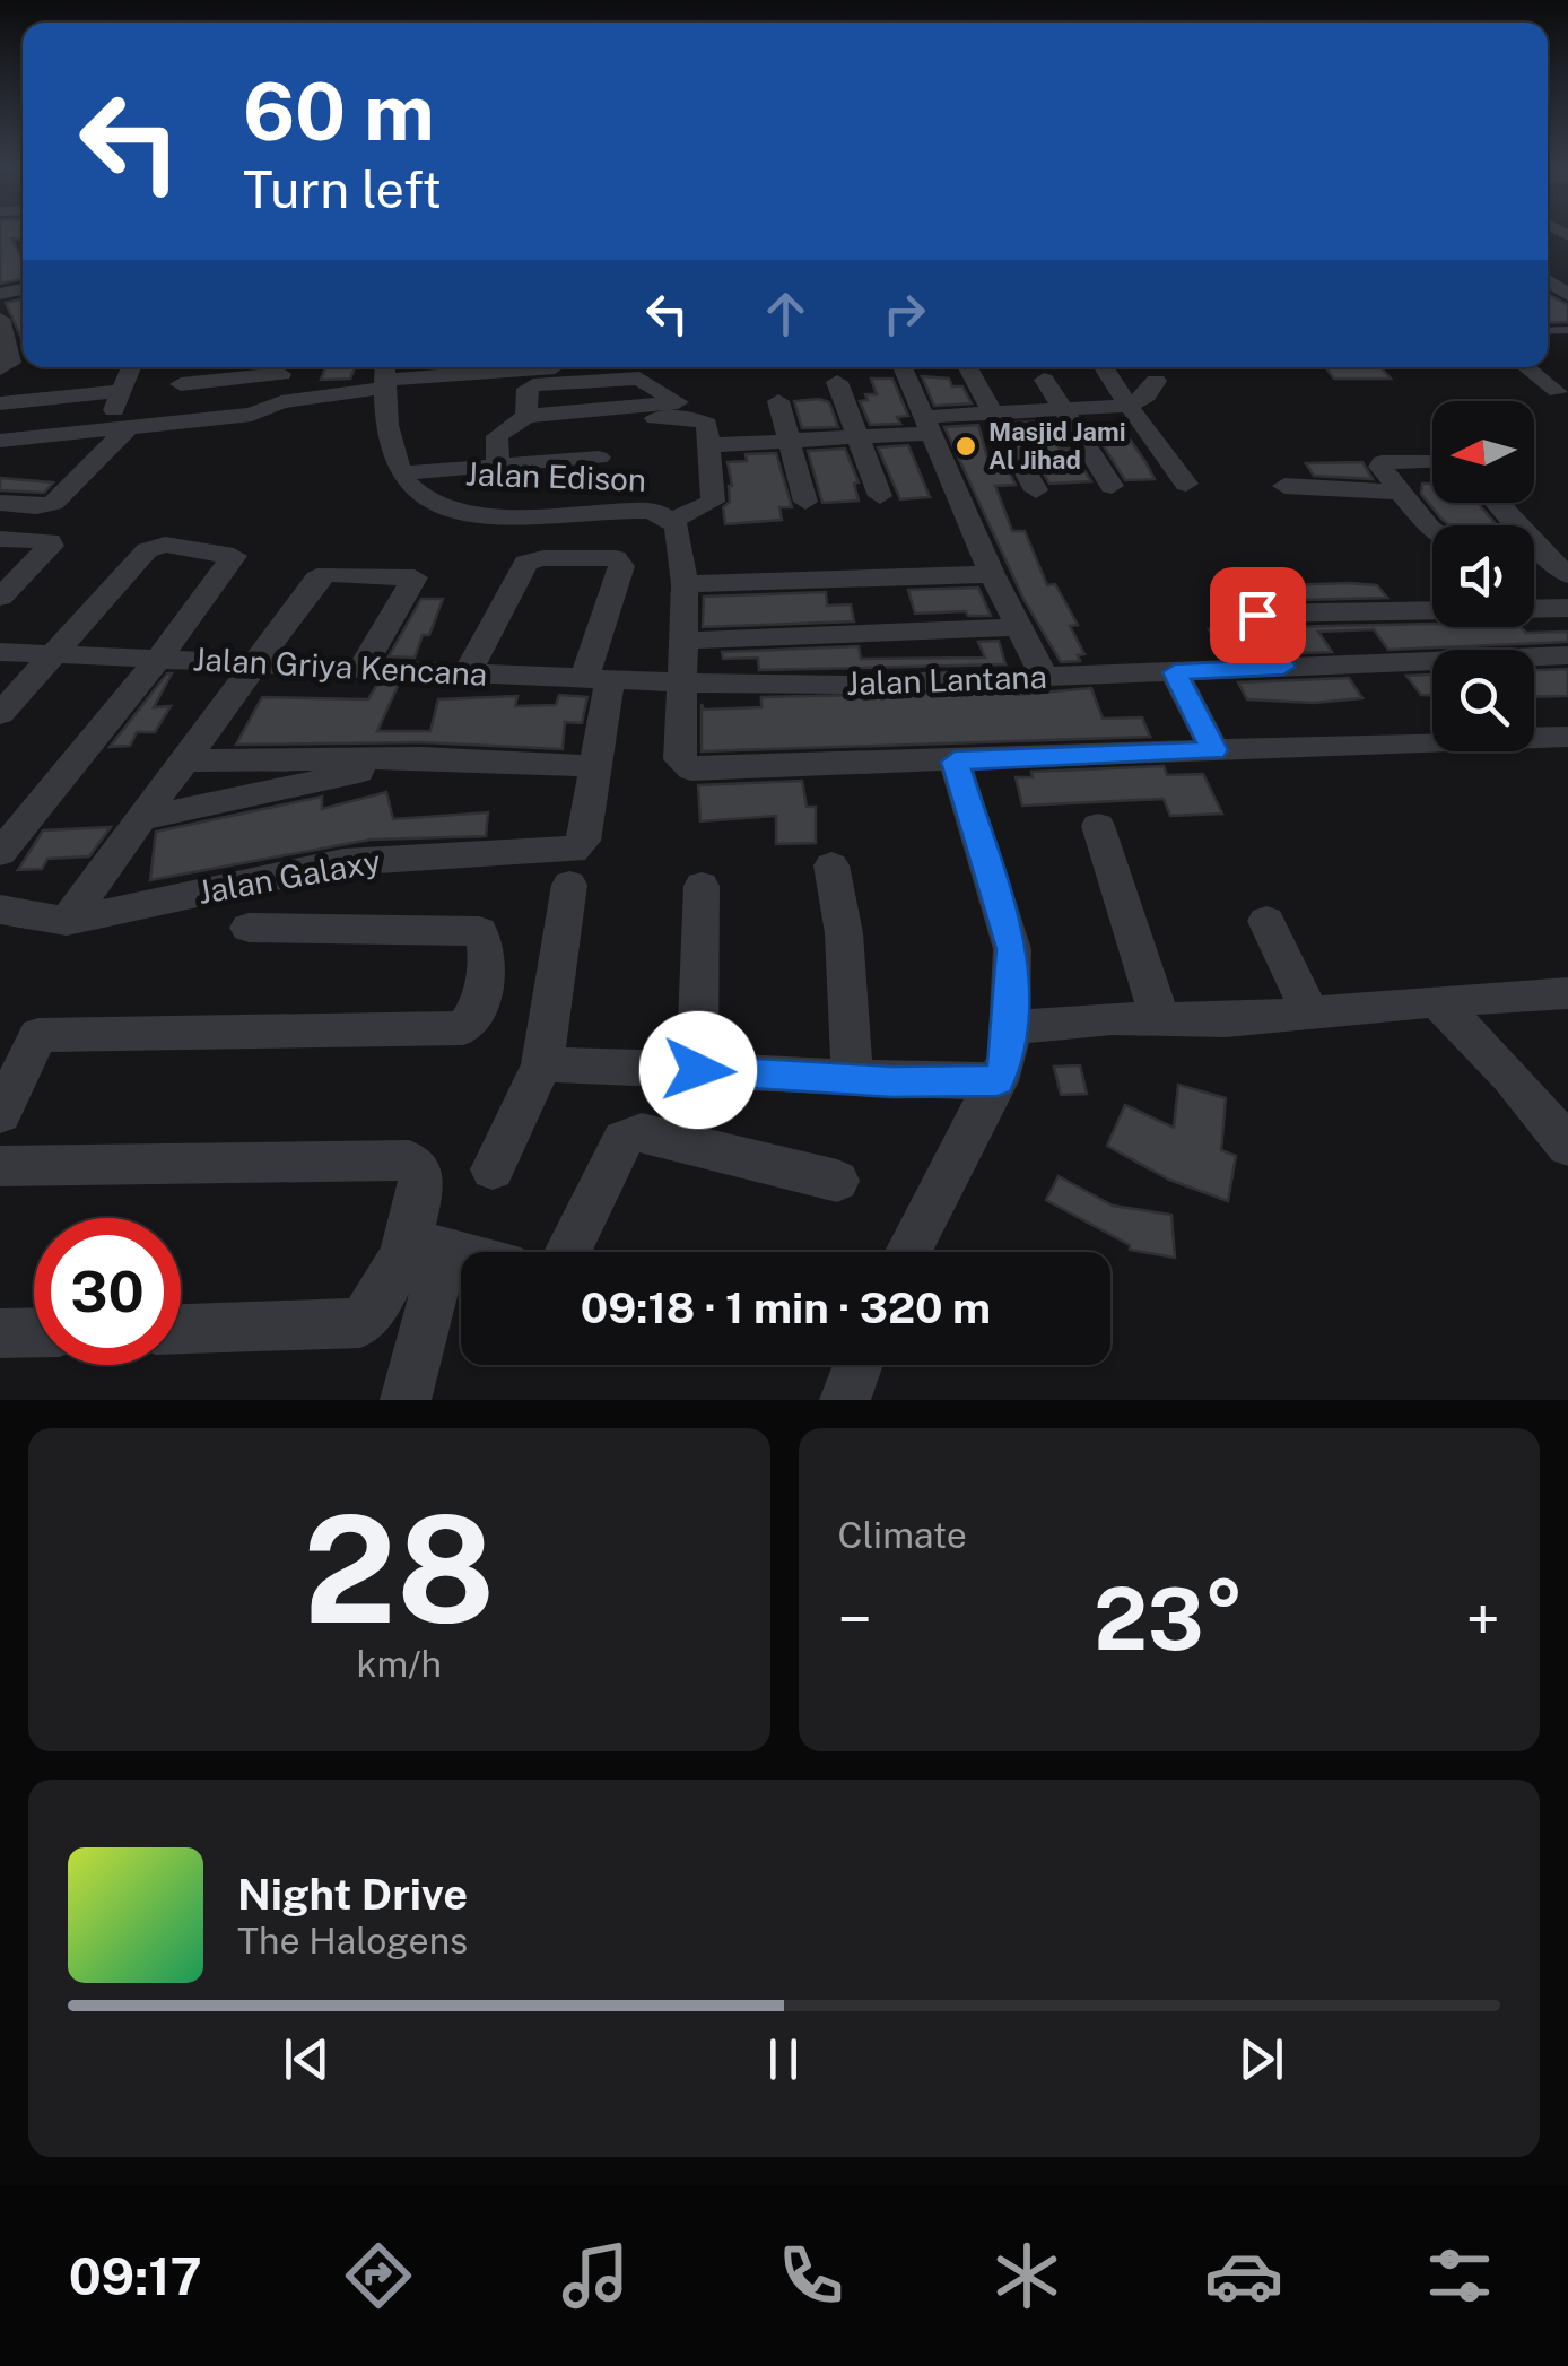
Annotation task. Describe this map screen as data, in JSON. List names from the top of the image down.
{
  "streets": {
    "street": [
      "Jalan Edison",
      "Jalan Griya Kencana",
      "Jalan Lantana",
      "Jalan Galaxy"
    ]
  },
  "crossings": [
    ["Jalan Edison", "Jalan Griya Kencana"],
    ["Jalan Edison", "Jalan Lantana"],
    ["Jalan Griya Kencana", "Jalan Lantana"]
  ],
  "places": ["Masjid Jami Al Jihad"],
  "north": "left",
  "page": {
    "turn": ["60 m", "Turn left"],
    "limit": "30",
    "trip": "09:18 · 1 min · 320 m",
    "tile": [
      ["28", "km/h"],
      "Climate"
    ],
    "heat": ["−", "23°", "+"],
    "song": ["Night Drive", "The Halogens"],
    "tabs": "09:17"
  }
}
